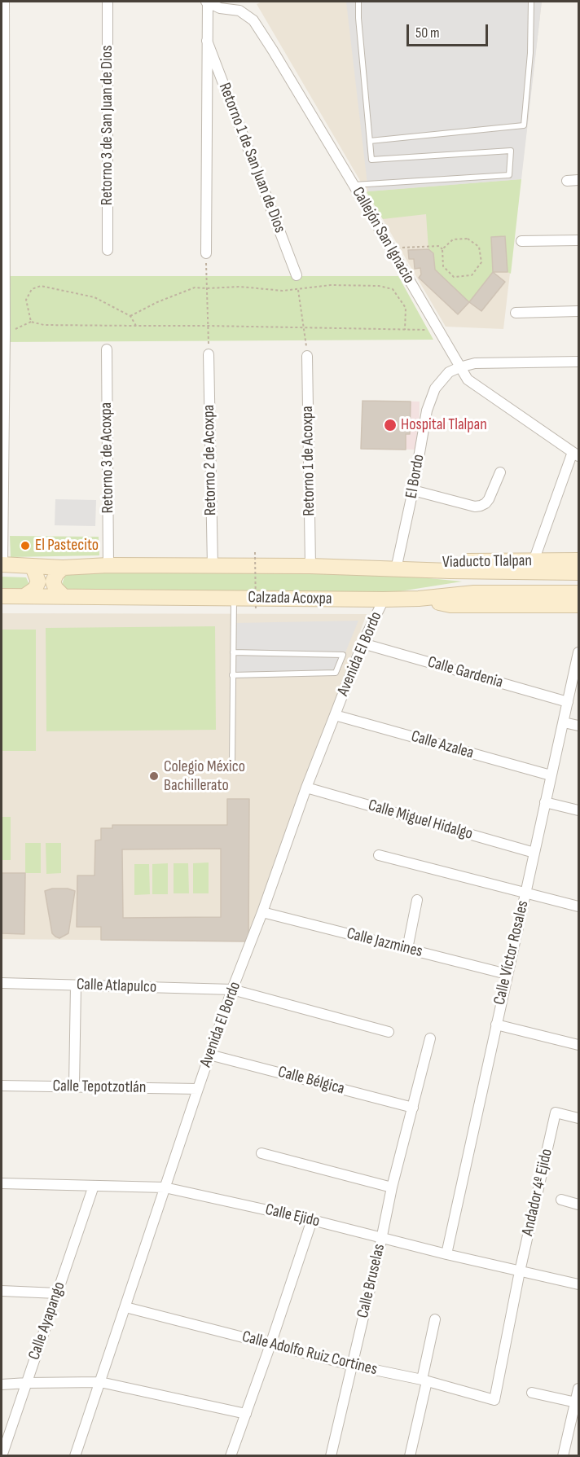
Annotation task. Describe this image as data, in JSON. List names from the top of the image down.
{
  "streets": {
    "main road": ["Viaducto Tlalpan", "Calzada Acoxpa"],
    "street": [
      "Retorno 3 de San Juan de Dios",
      "Retorno 1 de San Juan de Dios",
      "Callejón San Ignacio",
      "Retorno 3 de Acoxpa",
      "Retorno 2 de Acoxpa",
      "Retorno 1 de Acoxpa",
      "El Bordo",
      "Avenida El Bordo",
      "Calle Gardenia",
      "Calle Azalea",
      "Calle Miguel Hidalgo",
      "Calle Jazmines",
      "Calle Víctor Rosales",
      "Calle Atlapulco",
      "Calle Bélgica",
      "Calle Tepotzotlán",
      "Andador 4º Ejido",
      "Calle Ejido",
      "Calle Bruselas",
      "Calle Ayapango",
      "Calle Adolfo Ruiz Cortines"
    ]
  },
  "crossings": [
    ["Callejón San Ignacio", "El Bordo"],
    ["Retorno 3 de Acoxpa", "Calzada Acoxpa"],
    ["Retorno 2 de Acoxpa", "Calzada Acoxpa"],
    ["Retorno 1 de Acoxpa", "Calzada Acoxpa"],
    ["El Bordo", "Viaducto Tlalpan"],
    ["El Bordo", "Calzada Acoxpa"],
    ["Viaducto Tlalpan", "Calzada Acoxpa"],
    ["Calzada Acoxpa", "Avenida El Bordo"],
    ["Avenida El Bordo", "Calle Gardenia"],
    ["Avenida El Bordo", "Calle Azalea"],
    ["Avenida El Bordo", "Calle Miguel Hidalgo"],
    ["Avenida El Bordo", "Calle Jazmines"],
    ["Avenida El Bordo", "Calle Atlapulco"],
    ["Avenida El Bordo", "Calle Bélgica"],
    ["Avenida El Bordo", "Calle Tepotzotlán"],
    ["Avenida El Bordo", "Calle Ejido"],
    ["Avenida El Bordo", "Calle Adolfo Ruiz Cortines"],
    ["Calle Gardenia", "Calle Víctor Rosales"],
    ["Calle Azalea", "Calle Víctor Rosales"],
    ["Calle Miguel Hidalgo", "Calle Víctor Rosales"],
    ["Calle Jazmines", "Calle Víctor Rosales"],
    ["Calle Víctor Rosales", "Calle Ejido"],
    ["Calle Bélgica", "Calle Bruselas"],
    ["Andador 4º Ejido", "Calle Ejido"],
    ["Andador 4º Ejido", "Calle Adolfo Ruiz Cortines"],
    ["Calle Ejido", "Calle Bruselas"],
    ["Calle Ejido", "Calle Ayapango"],
    ["Calle Bruselas", "Calle Adolfo Ruiz Cortines"]
  ],
  "places": ["Hospital Tlalpan", "El Pastecito", "Colegio México Bachillerato"],
  "scale_bar": "50 m"
}
